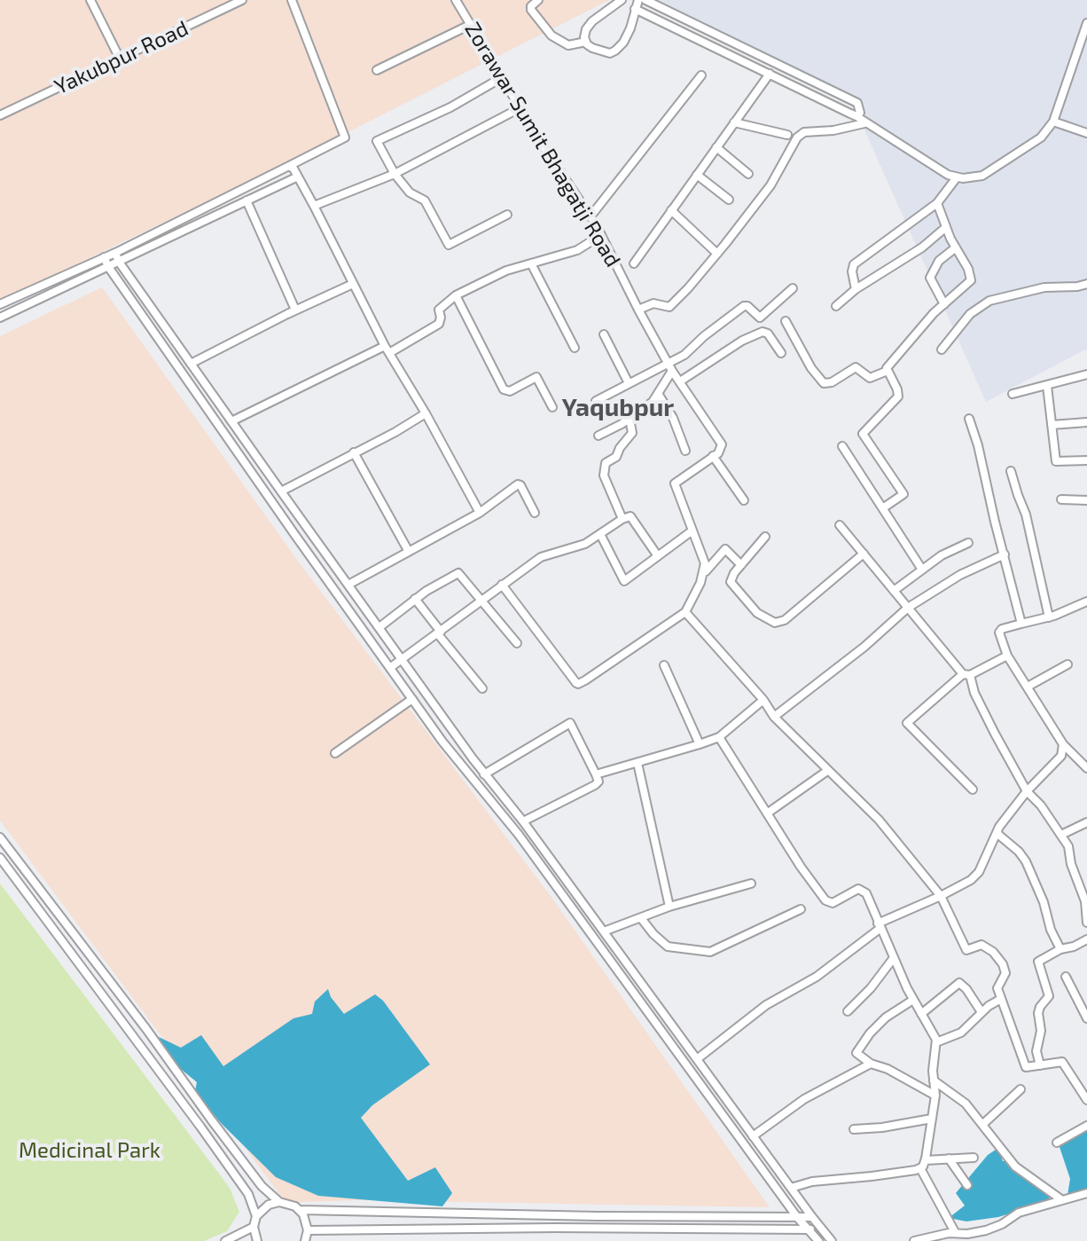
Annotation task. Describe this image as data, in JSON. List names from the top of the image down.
{
  "streets": {
    "street": ["Yakubpur Road", "Zorawar Sumit Bhagatji Road"]
  },
  "districts": ["Yaqubpur"],
  "parks": ["Medicinal Park"]
}
